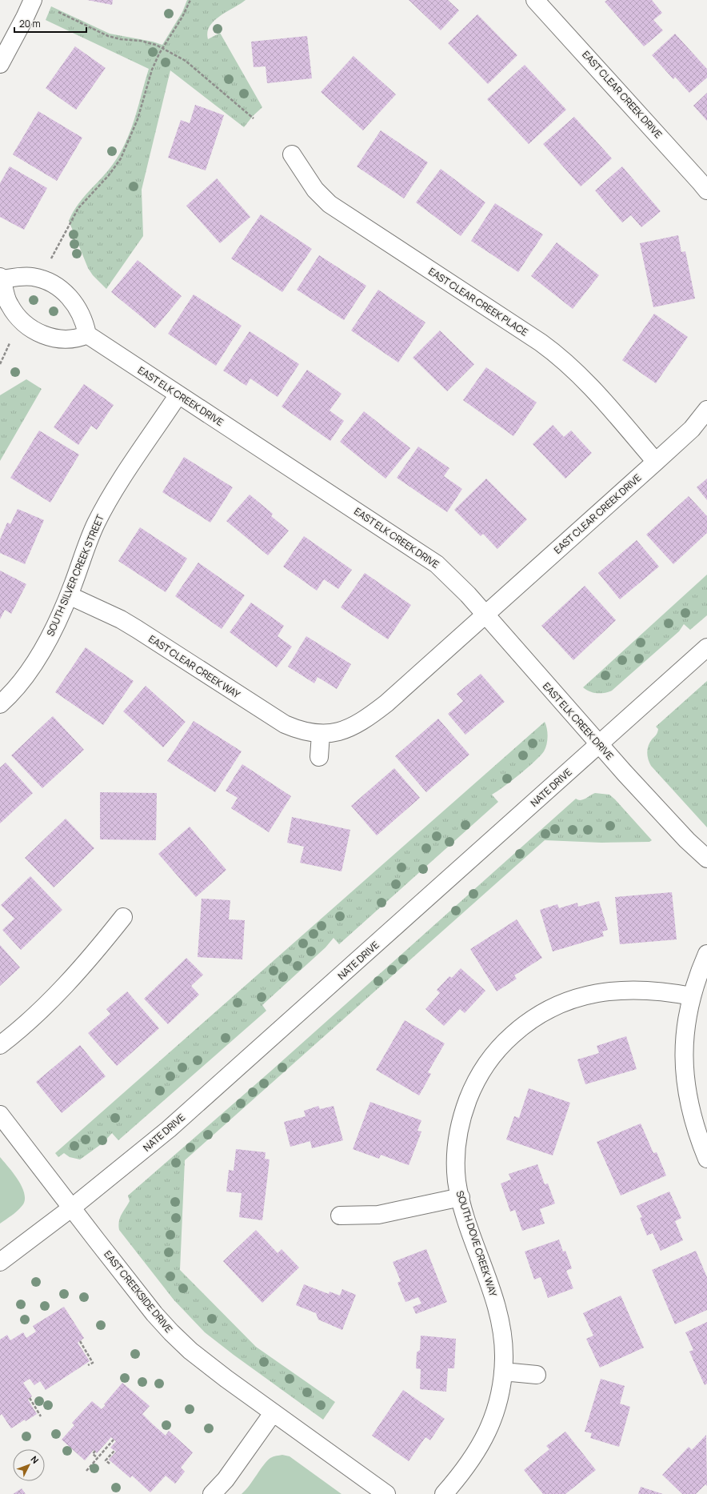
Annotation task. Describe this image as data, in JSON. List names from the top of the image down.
{
  "streets": {
    "street": [
      "EAST CLEAR CREEK DRIVE",
      "EAST CLEAR CREEK PLACE",
      "EAST ELK CREEK DRIVE",
      "SOUTH SILVER CREEK STREET",
      "EAST CLEAR CREEK WAY",
      "NATE DRIVE",
      "SOUTH DOVE CREEK WAY",
      "EAST CREEKSIDE DRIVE"
    ]
  },
  "crossings": [
    ["EAST CLEAR CREEK DRIVE", "EAST CLEAR CREEK PLACE"],
    ["EAST CLEAR CREEK DRIVE", "EAST ELK CREEK DRIVE"],
    ["EAST CLEAR CREEK DRIVE", "EAST CLEAR CREEK WAY"],
    ["EAST ELK CREEK DRIVE", "SOUTH SILVER CREEK STREET"],
    ["EAST ELK CREEK DRIVE", "EAST CLEAR CREEK WAY"],
    ["EAST ELK CREEK DRIVE", "NATE DRIVE"],
    ["SOUTH SILVER CREEK STREET", "EAST CLEAR CREEK WAY"],
    ["NATE DRIVE", "EAST CREEKSIDE DRIVE"]
  ],
  "scale_bar": "20 m",
  "north": "top right"
}
